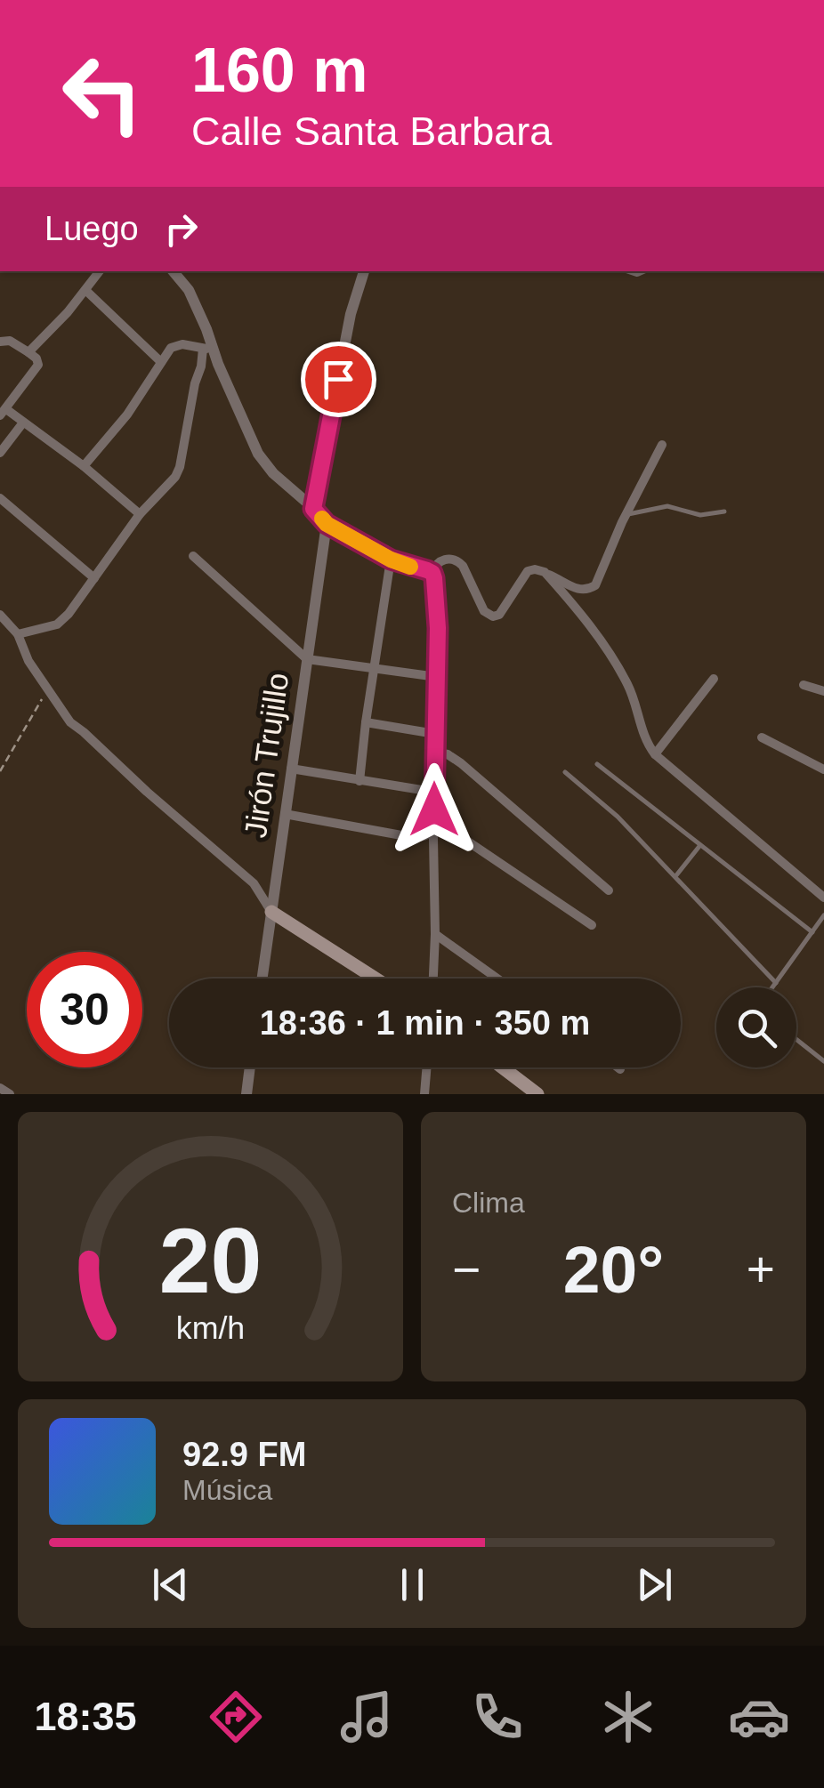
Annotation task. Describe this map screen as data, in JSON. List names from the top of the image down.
{
  "streets": {
    "street": ["Jirón Trujillo"]
  },
  "page": {
    "turn": ["160 m", "Calle Santa Barbara"],
    "then": "Luego",
    "limit": "30",
    "trip": "18:36 · 1 min · 350 m",
    "tile": "Clima",
    "heat": ["−", "20°", "+"],
    "song": ["92.9 FM", "Música"],
    "tabs": "18:35",
    "gauge": ["20", "km/h"]
  }
}
